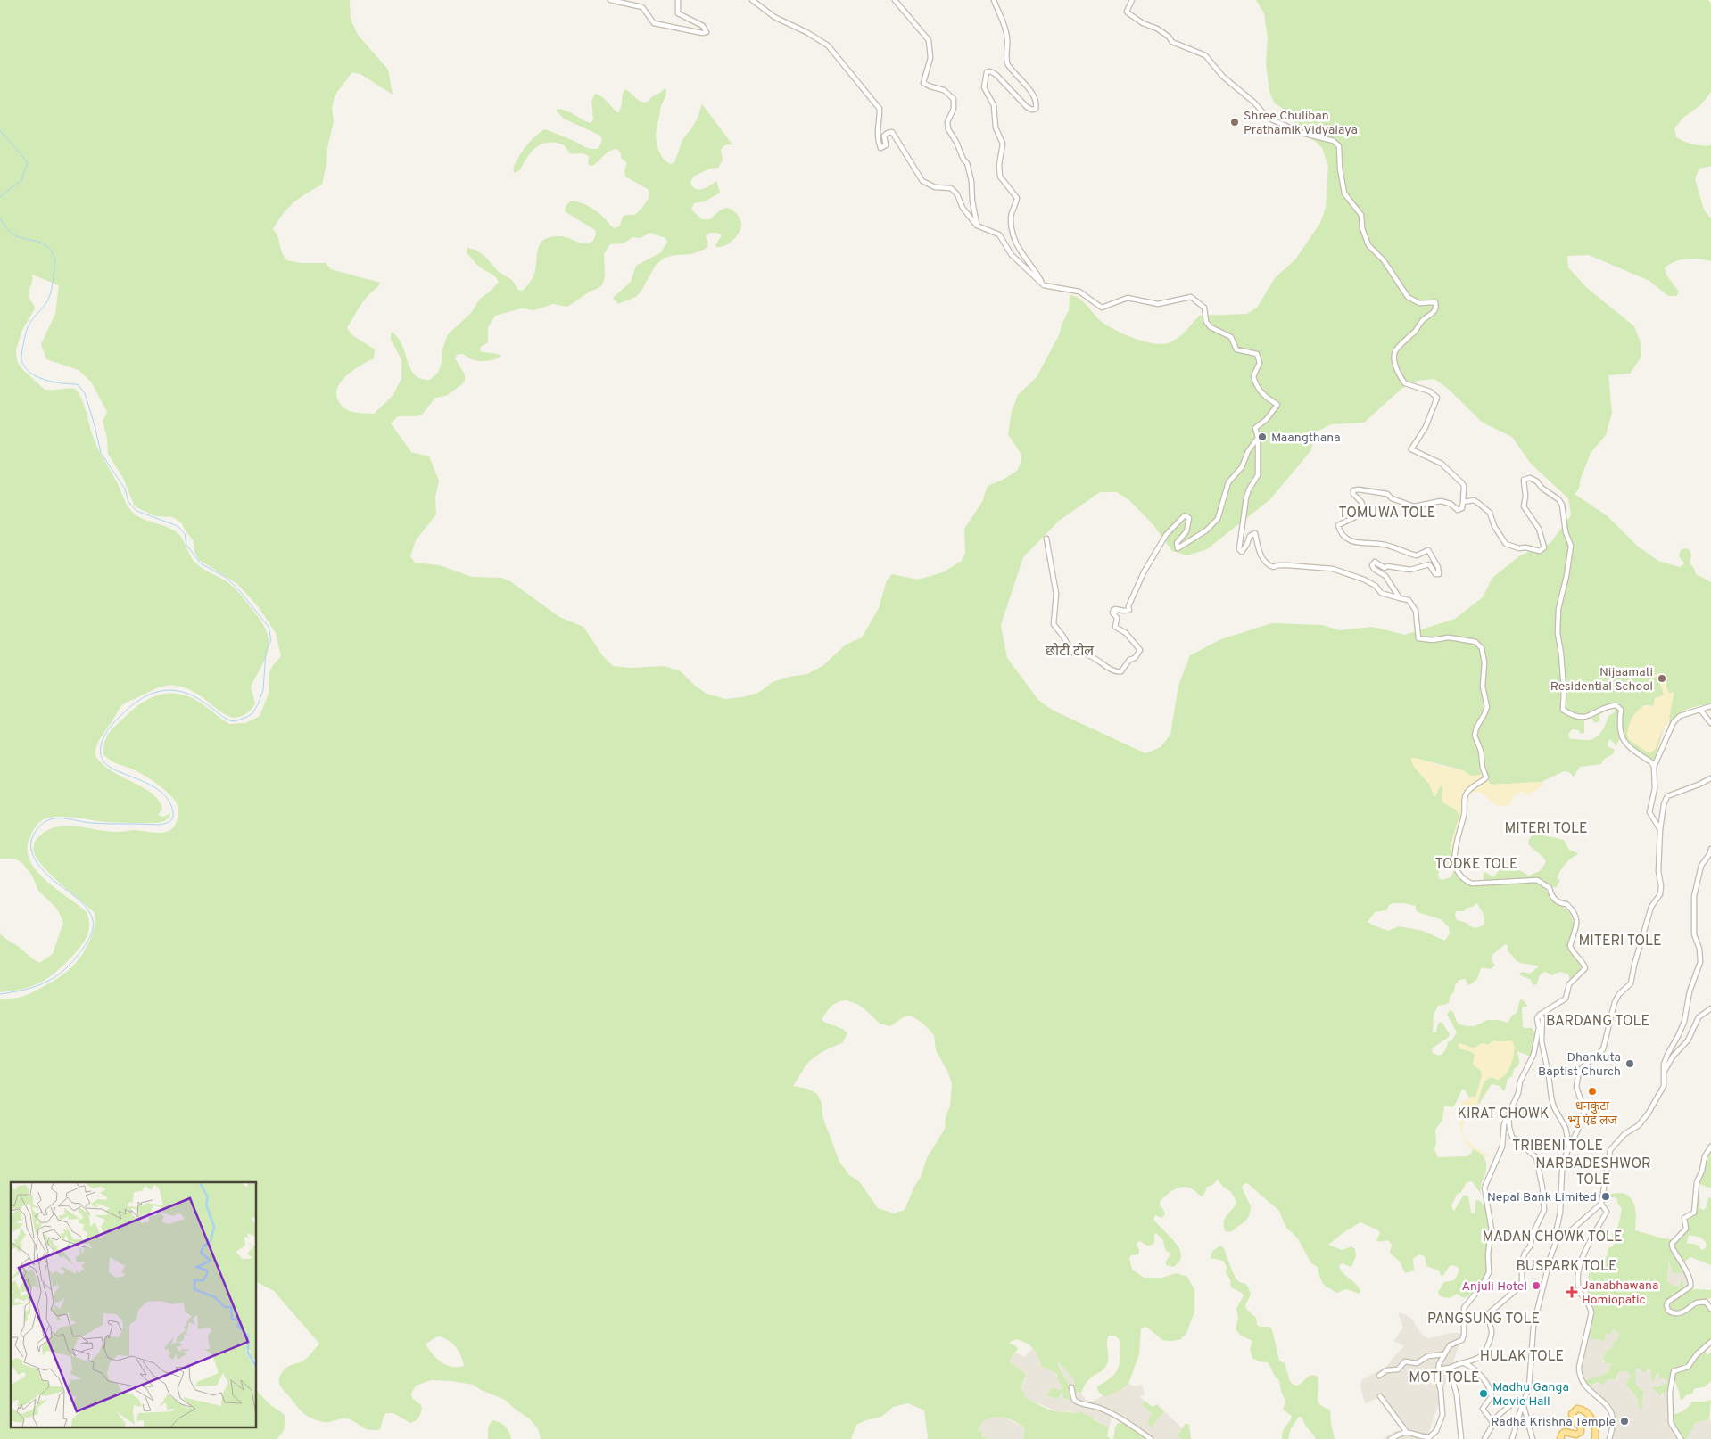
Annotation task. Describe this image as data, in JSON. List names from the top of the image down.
{
  "districts": [
    "TOMUWA TOLE",
    "छोटी टोल",
    "MITERI TOLE",
    "TODKE TOLE",
    "MITERI TOLE",
    "BARDANG TOLE",
    "KIRAT CHOWK",
    "TRIBENI TOLE",
    "NARBADESHWOR TOLE",
    "MADAN CHOWK TOLE",
    "BUSPARK TOLE",
    "PANGSUNG TOLE",
    "HULAK TOLE",
    "MOTI TOLE"
  ],
  "places": {
    "other": [
      "Shree Chuliban Prathamik Vidyalaya",
      "Maangthana",
      "Nijaamati Residential School",
      "Dhankuta Baptist Church",
      "धनकुटा भ्यु एंड लज",
      "Nepal Bank Limited",
      "Anjuli Hotel",
      "Madhu Ganga Movie Hall",
      "Radha Krishna Temple"
    ],
    "health": ["Janabhawana Homiopatic"]
  }
}
